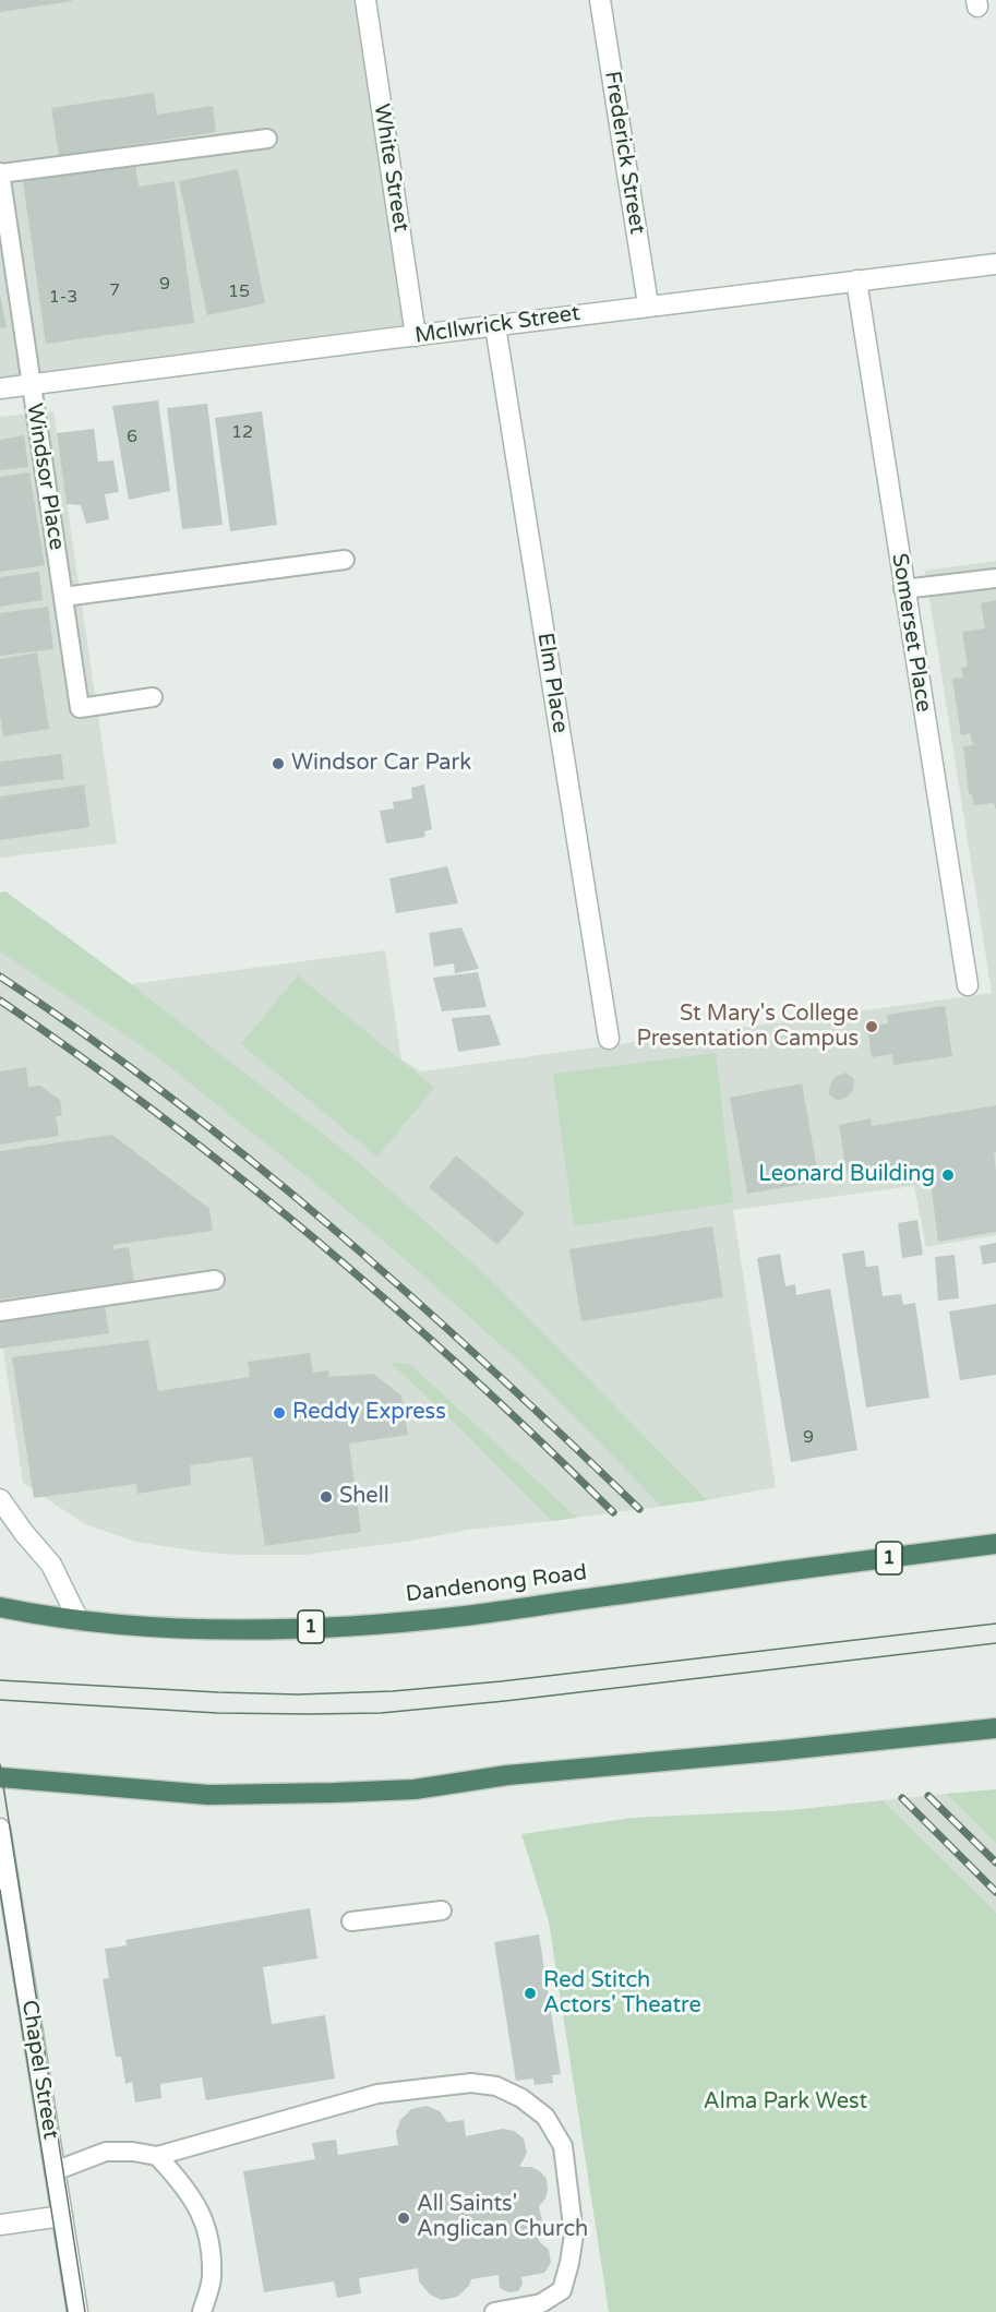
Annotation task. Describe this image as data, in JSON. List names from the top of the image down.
{
  "streets": {
    "highway": ["1", "Dandenong Road"],
    "street": [
      "Frederick Street",
      "White Street",
      "McIlwrick Street",
      "Somerset Place",
      "Elm Place",
      "Chapel Street"
    ],
    "lane": ["Windsor Place"]
  },
  "crossings": [
    ["Frederick Street", "McIlwrick Street"],
    ["White Street", "McIlwrick Street"],
    ["McIlwrick Street", "Windsor Place"],
    ["McIlwrick Street", "Somerset Place"],
    ["McIlwrick Street", "Elm Place"]
  ],
  "parks": ["Alma Park West"],
  "places": [
    "Windsor Car Park",
    "St Mary's College Presentation Campus",
    "Leonard Building",
    "Reddy Express",
    "Shell",
    "Red Stitch Actors' Theatre",
    "All Saints' Anglican Church"
  ],
  "house_numbers": [
    "9",
    "7",
    "15",
    "1-3",
    "12",
    "6",
    "9"
  ]
}
